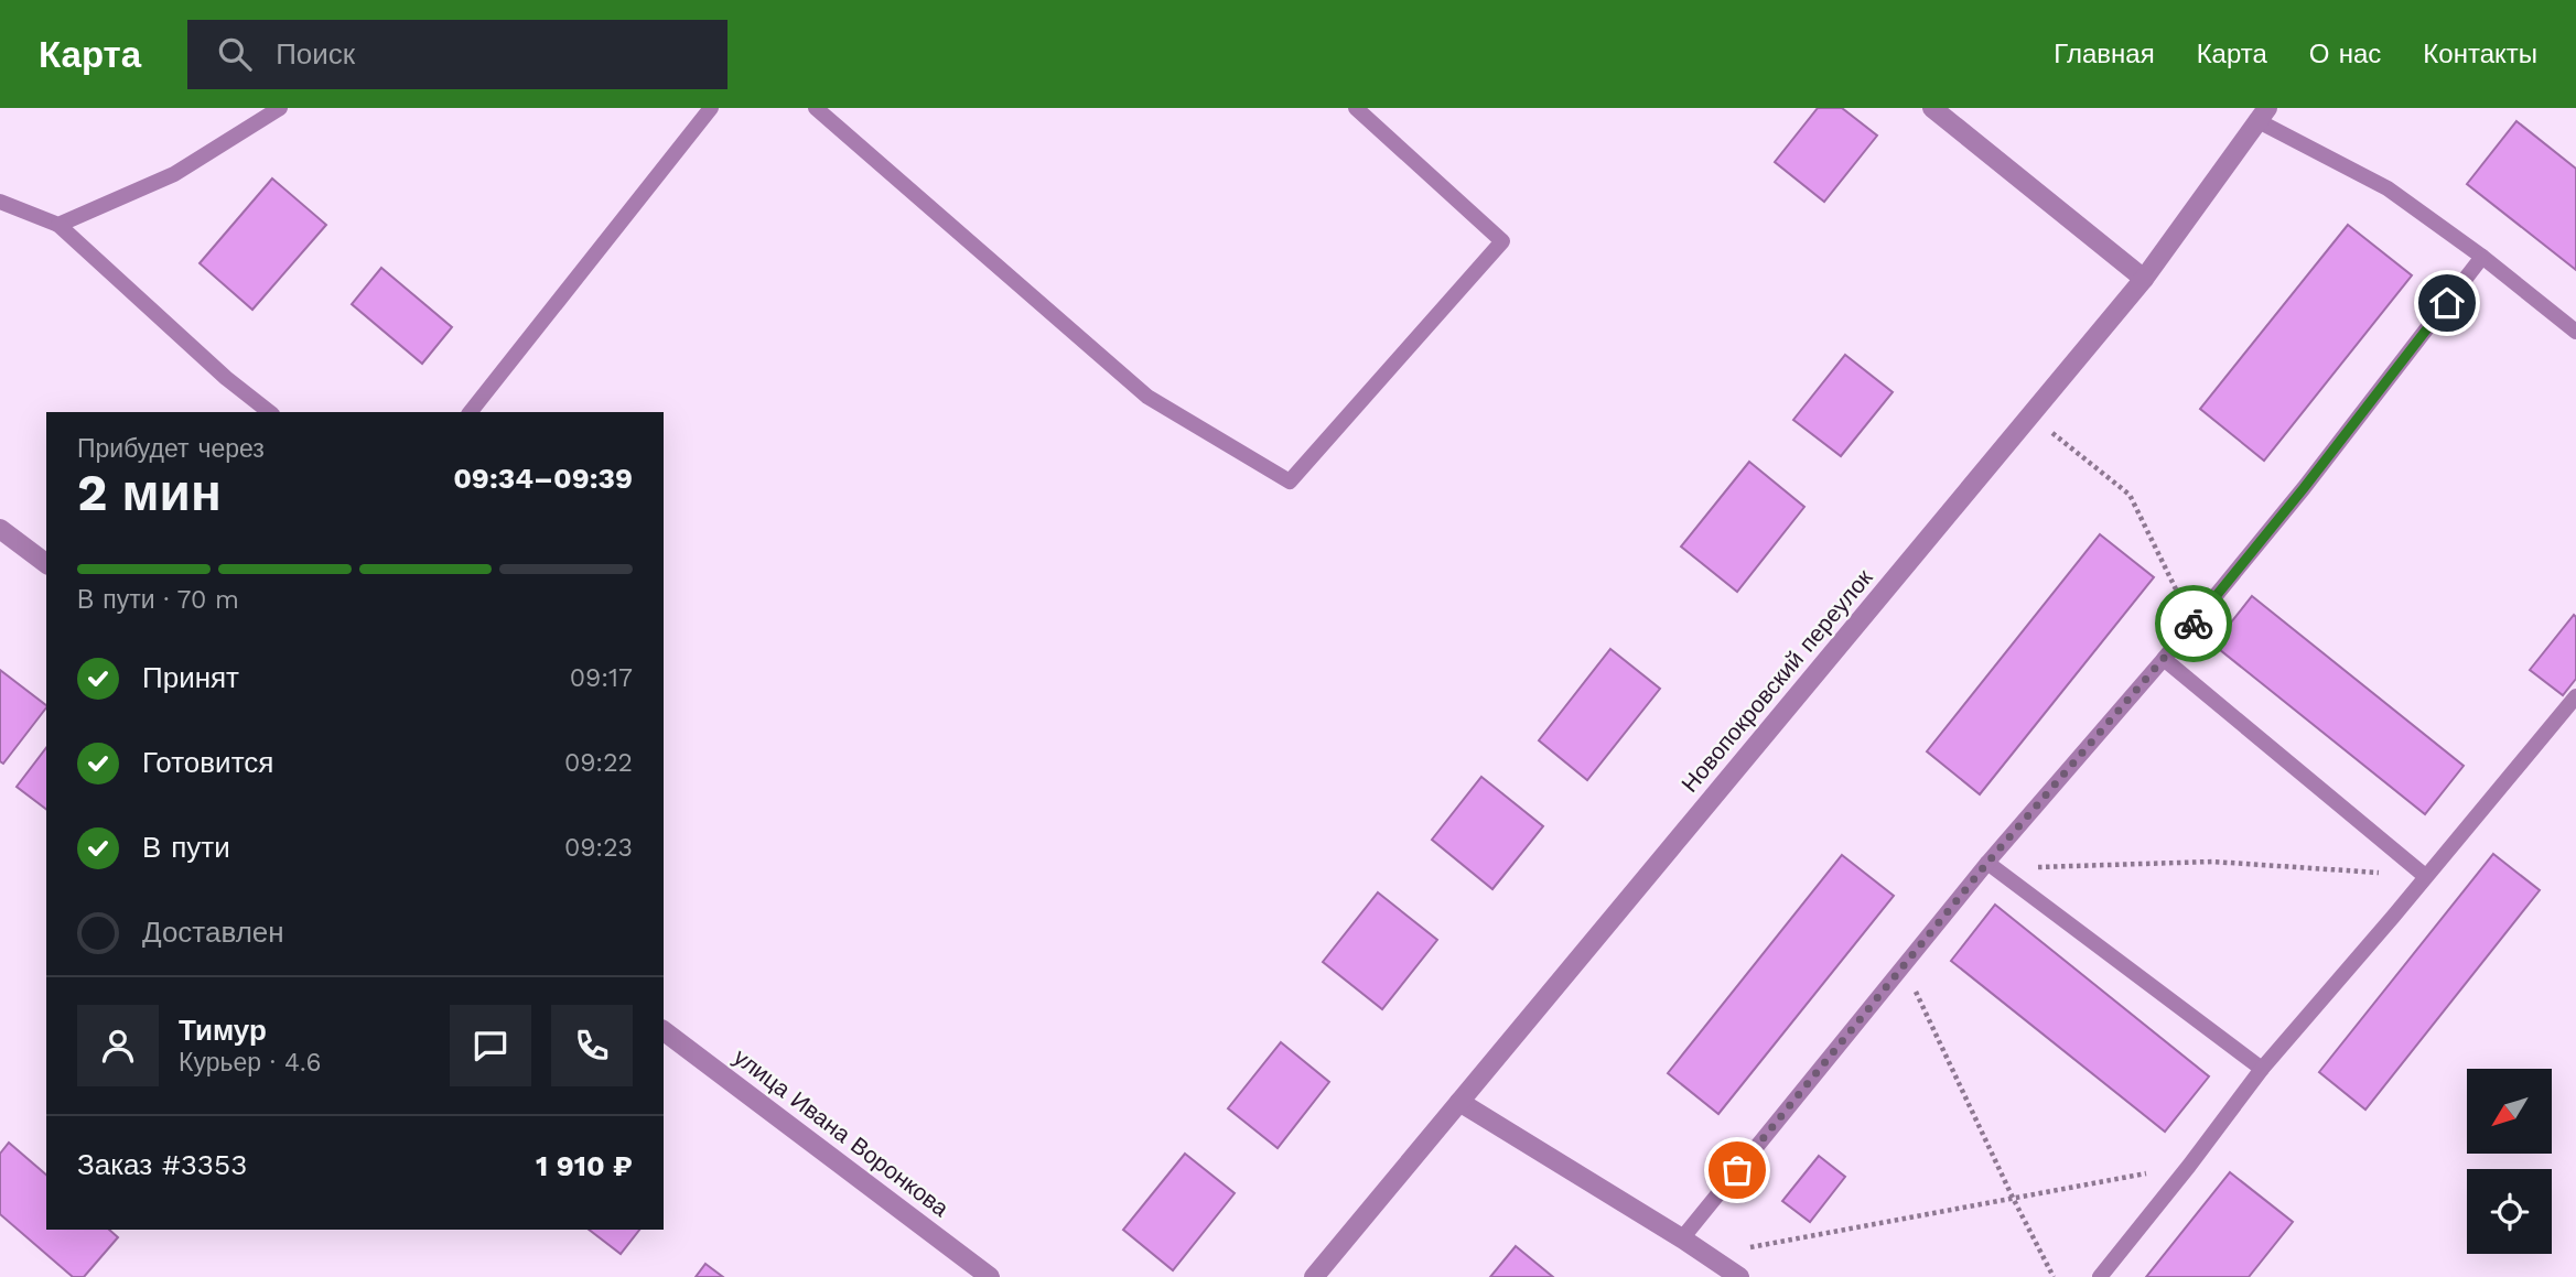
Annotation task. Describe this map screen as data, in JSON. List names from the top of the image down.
{
  "streets": {
    "street": ["Новопокровский переулок", "улица Ивана Воронкова"]
  },
  "north": "bottom left",
  "page": {
    "header": "Карта",
    "search": "Поиск",
    "nav": [
      "Главная",
      "Карта",
      "О нас",
      "Контакты"
    ],
    "heading": ["2 мин", "Прибудет через", "09:34–09:39"],
    "panel": [
      "Тимур",
      "Курьер · 4.6",
      "Заказ #3353",
      "1 910 ₽"
    ],
    "bar": "В пути · 70 m",
    "list": [
      ["Принят", "09:17"],
      ["Готовится", "09:22"],
      ["В пути", "09:23"],
      "Доставлен"
    ]
  }
}
